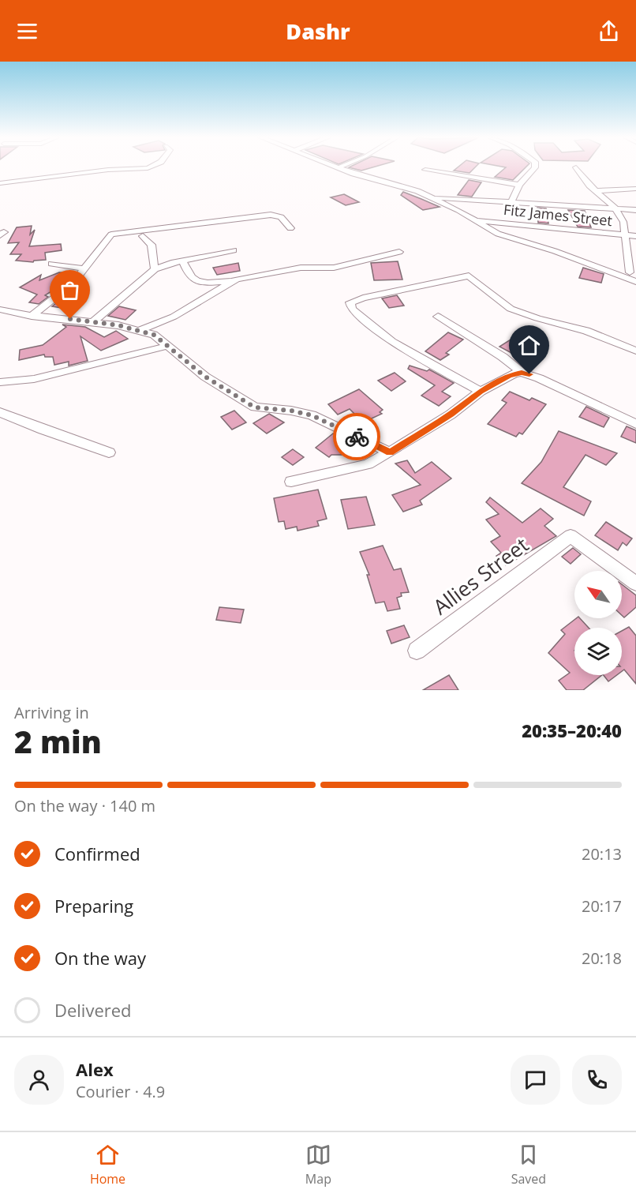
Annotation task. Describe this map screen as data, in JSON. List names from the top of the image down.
{
  "streets": {
    "street": ["Fitz James Street", "Allies Street"]
  },
  "north": "top left",
  "page": {
    "header": "Dashr",
    "heading": ["2 min", "Arriving in", "20:35–20:40"],
    "panel": ["Alex", "Courier · 4.9"],
    "bar": "On the way · 140 m",
    "list": [
      ["Confirmed", "20:13"],
      ["Preparing", "20:17"],
      ["On the way", "20:18"],
      "Delivered"
    ],
    "tabs": ["Home", "Map", "Saved"]
  }
}
